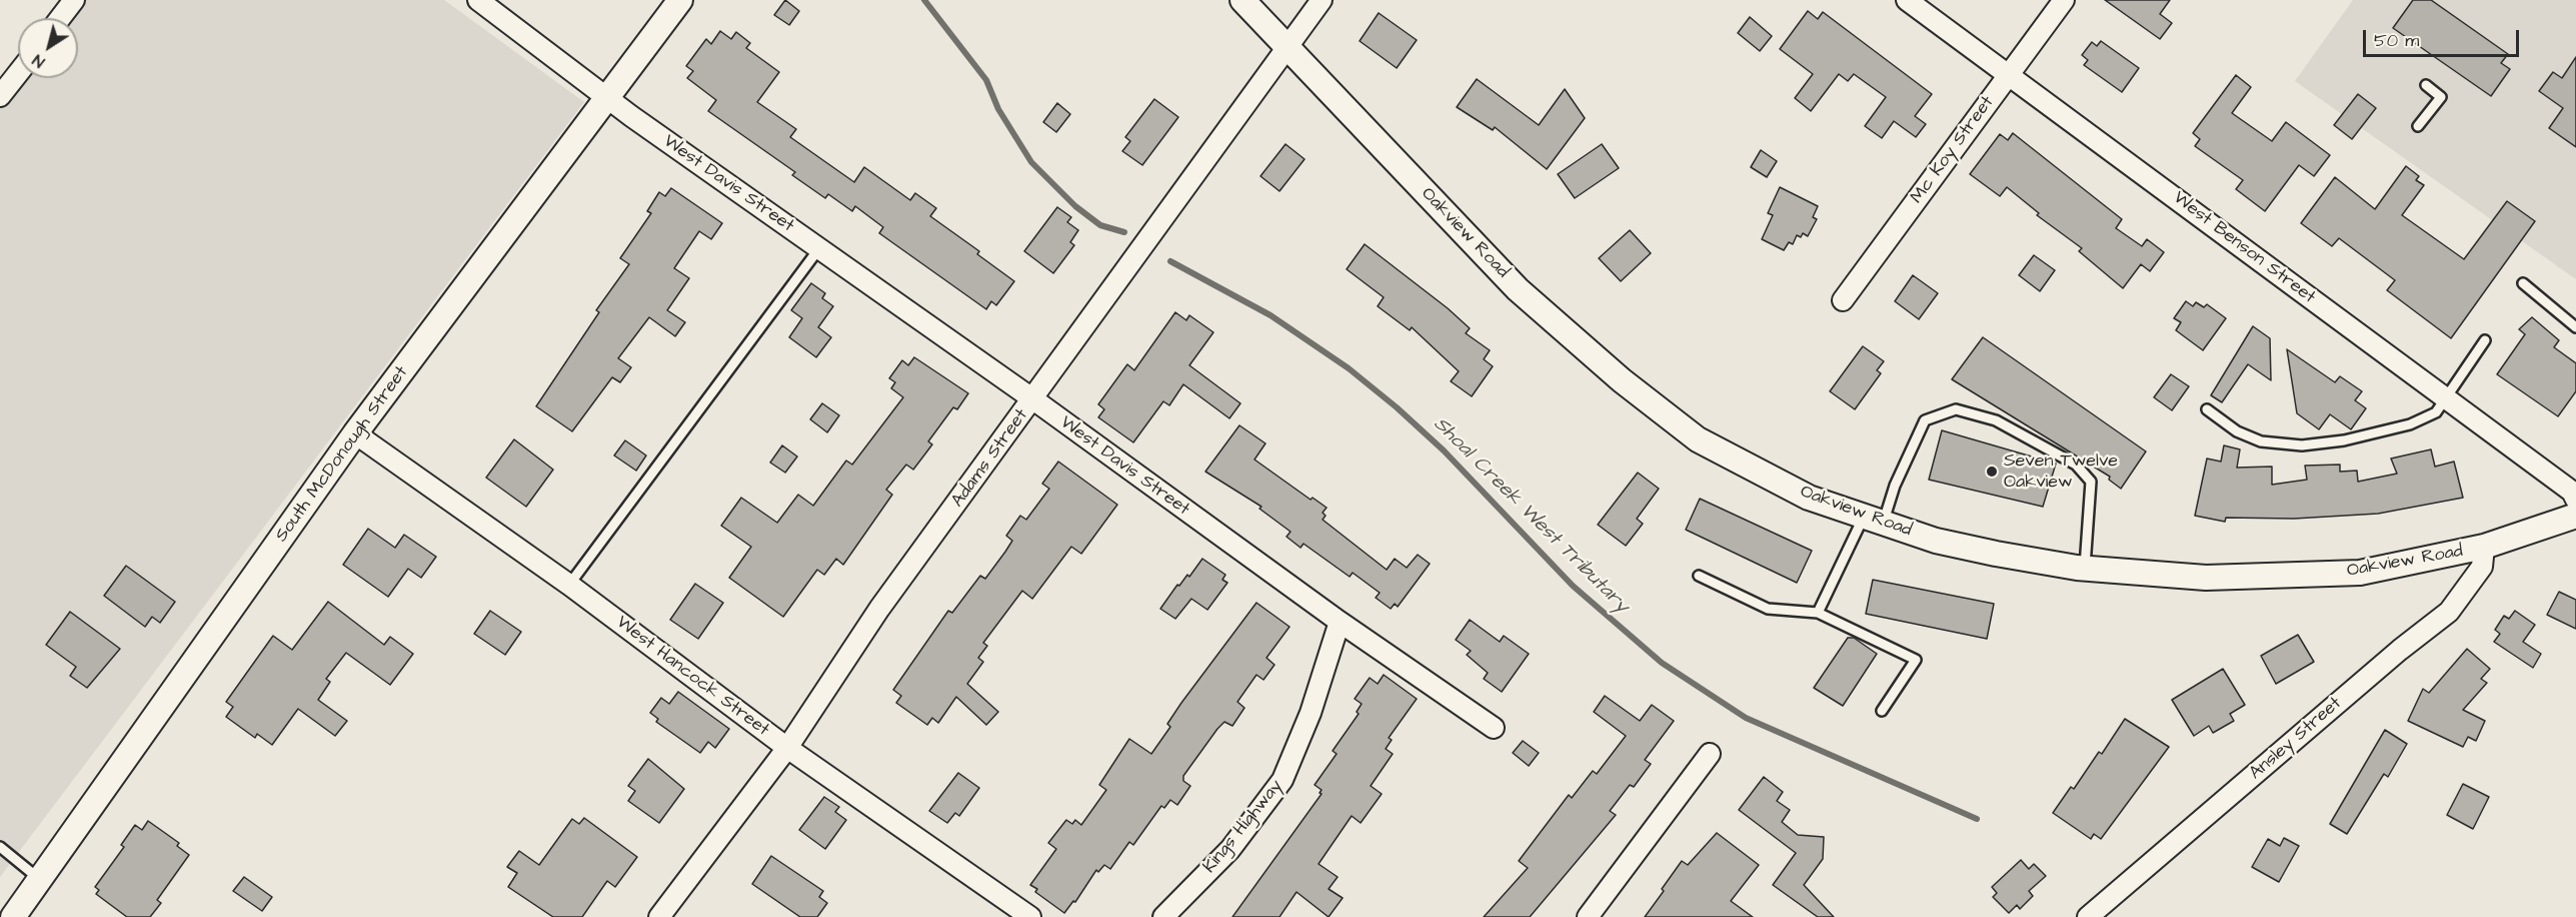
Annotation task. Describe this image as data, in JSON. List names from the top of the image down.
{
  "streets": {
    "street": [
      "Mc Koy Street",
      "West Davis Street",
      "Oakview Road",
      "West Benson Street",
      "South McDonough Street",
      "Adams Street",
      "West Hancock Street",
      "Ansley Street",
      "Kings Highway"
    ]
  },
  "crossings": [
    ["Mc Koy Street", "West Benson Street"],
    ["West Davis Street", "South McDonough Street"],
    ["West Davis Street", "Adams Street"],
    ["West Davis Street", "Kings Highway"],
    ["Oakview Road", "Adams Street"],
    ["Oakview Road", "Ansley Street"],
    ["South McDonough Street", "West Hancock Street"],
    ["Adams Street", "West Hancock Street"]
  ],
  "water": ["Shoal Creek West Tributary"],
  "places": ["Seven Twelve Oakview"],
  "scale_bar": "50 m",
  "north": "bottom left"
}
